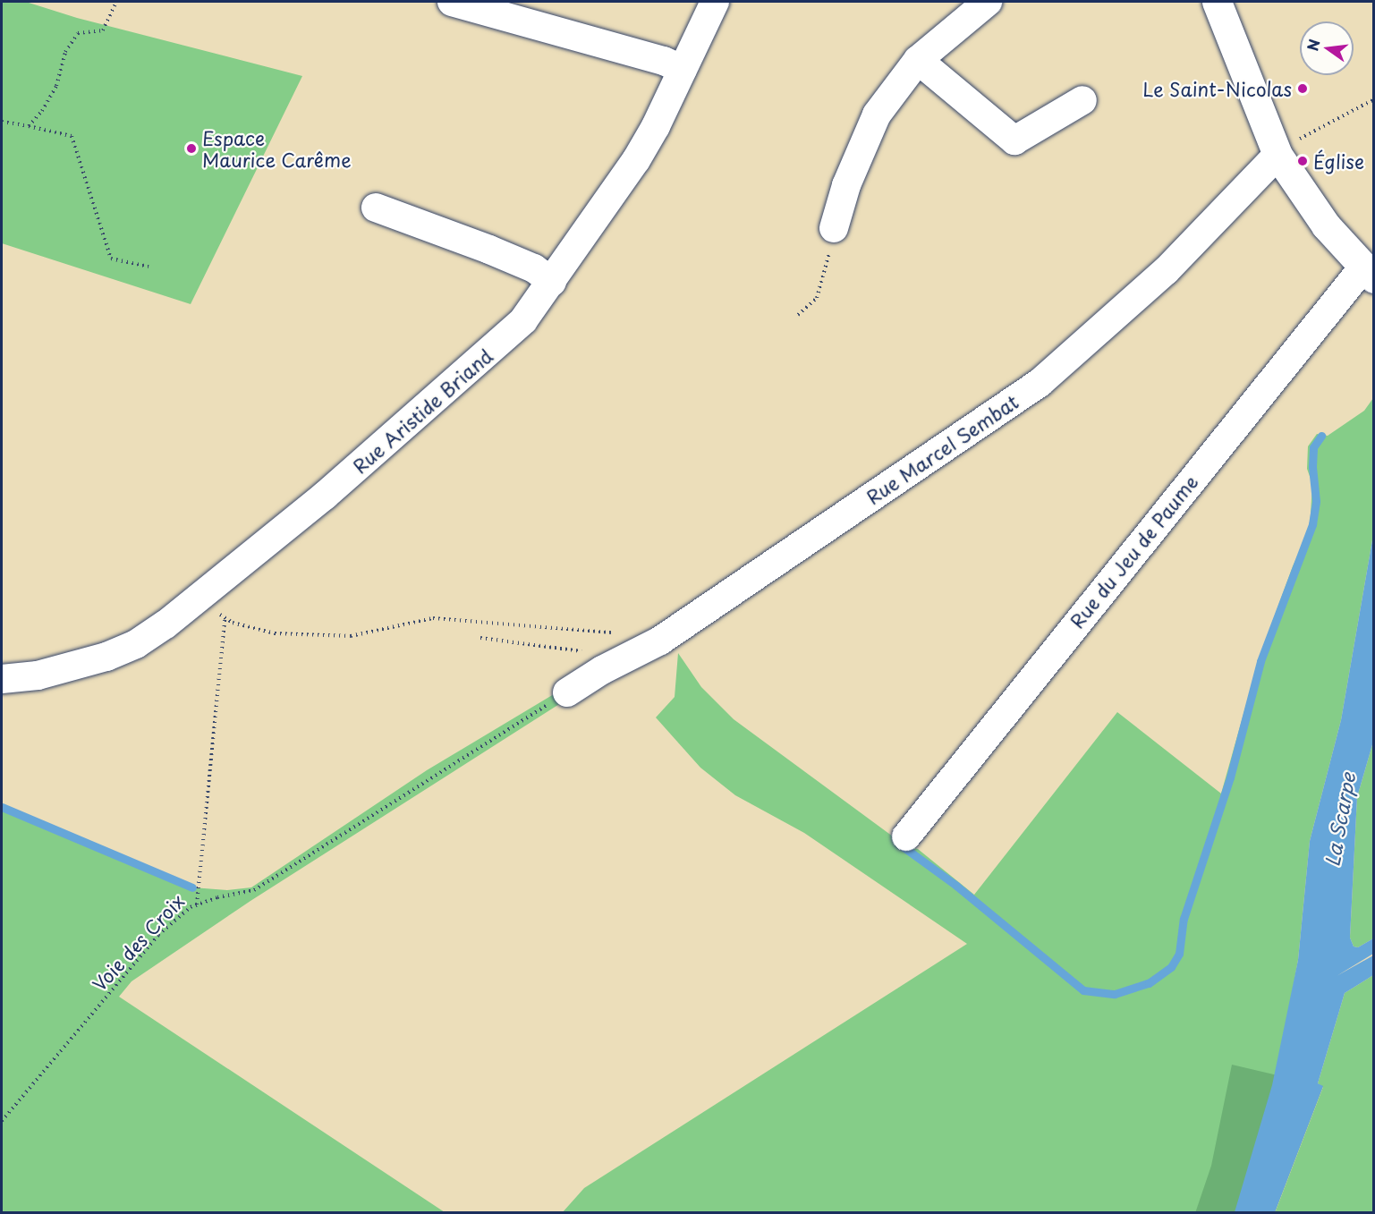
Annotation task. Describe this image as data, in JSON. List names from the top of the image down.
{
  "streets": {
    "street": ["Rue Aristide Briand", "Rue Marcel Sembat", "Rue du Jeu de Paume"],
    "path": ["Voie des Croix"]
  },
  "water": ["La Scarpe"],
  "places": ["Le Saint-Nicolas", "Espace Maurice Carême", "Église"],
  "north": "left"
}
